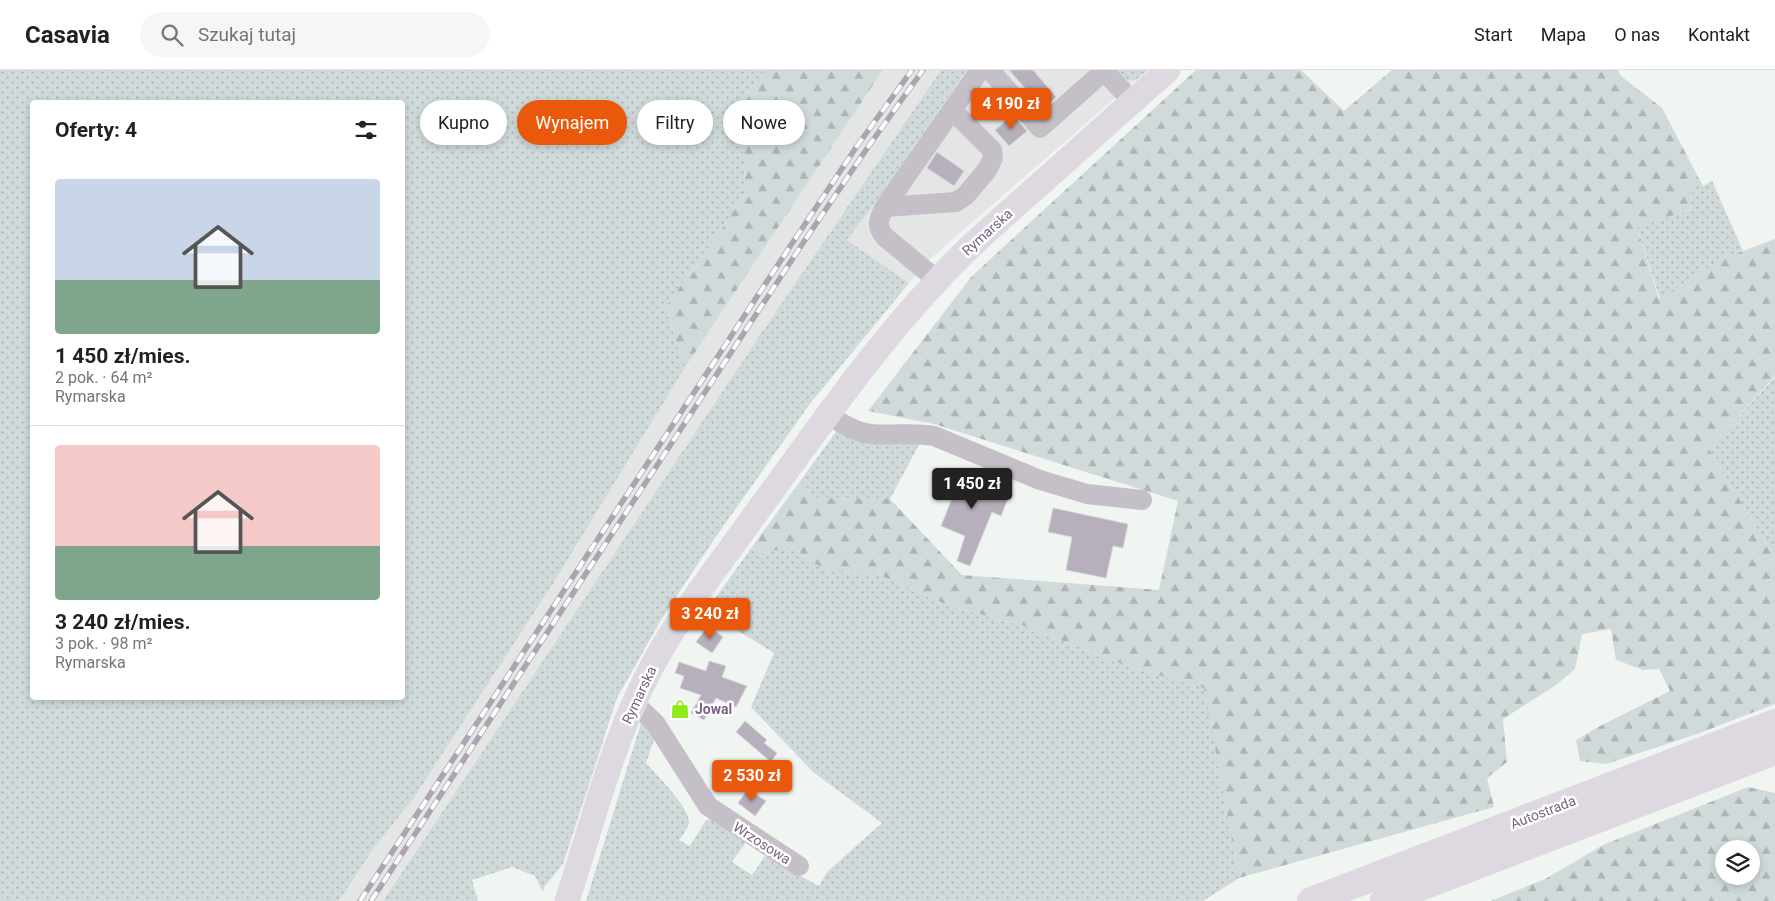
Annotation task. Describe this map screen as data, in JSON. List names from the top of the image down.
{
  "streets": {
    "highway": ["Autostrada"],
    "main road": ["Rymarska"],
    "street": ["Wrzosowa"]
  },
  "crossings": [
    ["Rymarska", "Wrzosowa"]
  ],
  "places": {
    "shop": ["Jowal"]
  },
  "page": {
    "header": "Casavia",
    "search": "Szukaj tutaj",
    "nav": [
      "Start",
      "Mapa",
      "O nas",
      "Kontakt"
    ],
    "price": [
      "4 190 zł",
      "1 450 zł",
      "3 240 zł",
      "2 530 zł"
    ],
    "chip": [
      "Kupno",
      "Wynajem",
      "Filtry",
      "Nowe"
    ],
    "heading": "Oferty: 4",
    "list": [
      {
        "name": "1 450 zł/mies.",
        "note": "2 pok. · 64 m² · Rymarska"
      },
      {
        "name": "3 240 zł/mies.",
        "note": "3 pok. · 98 m² · Rymarska"
      }
    ]
  }
}
